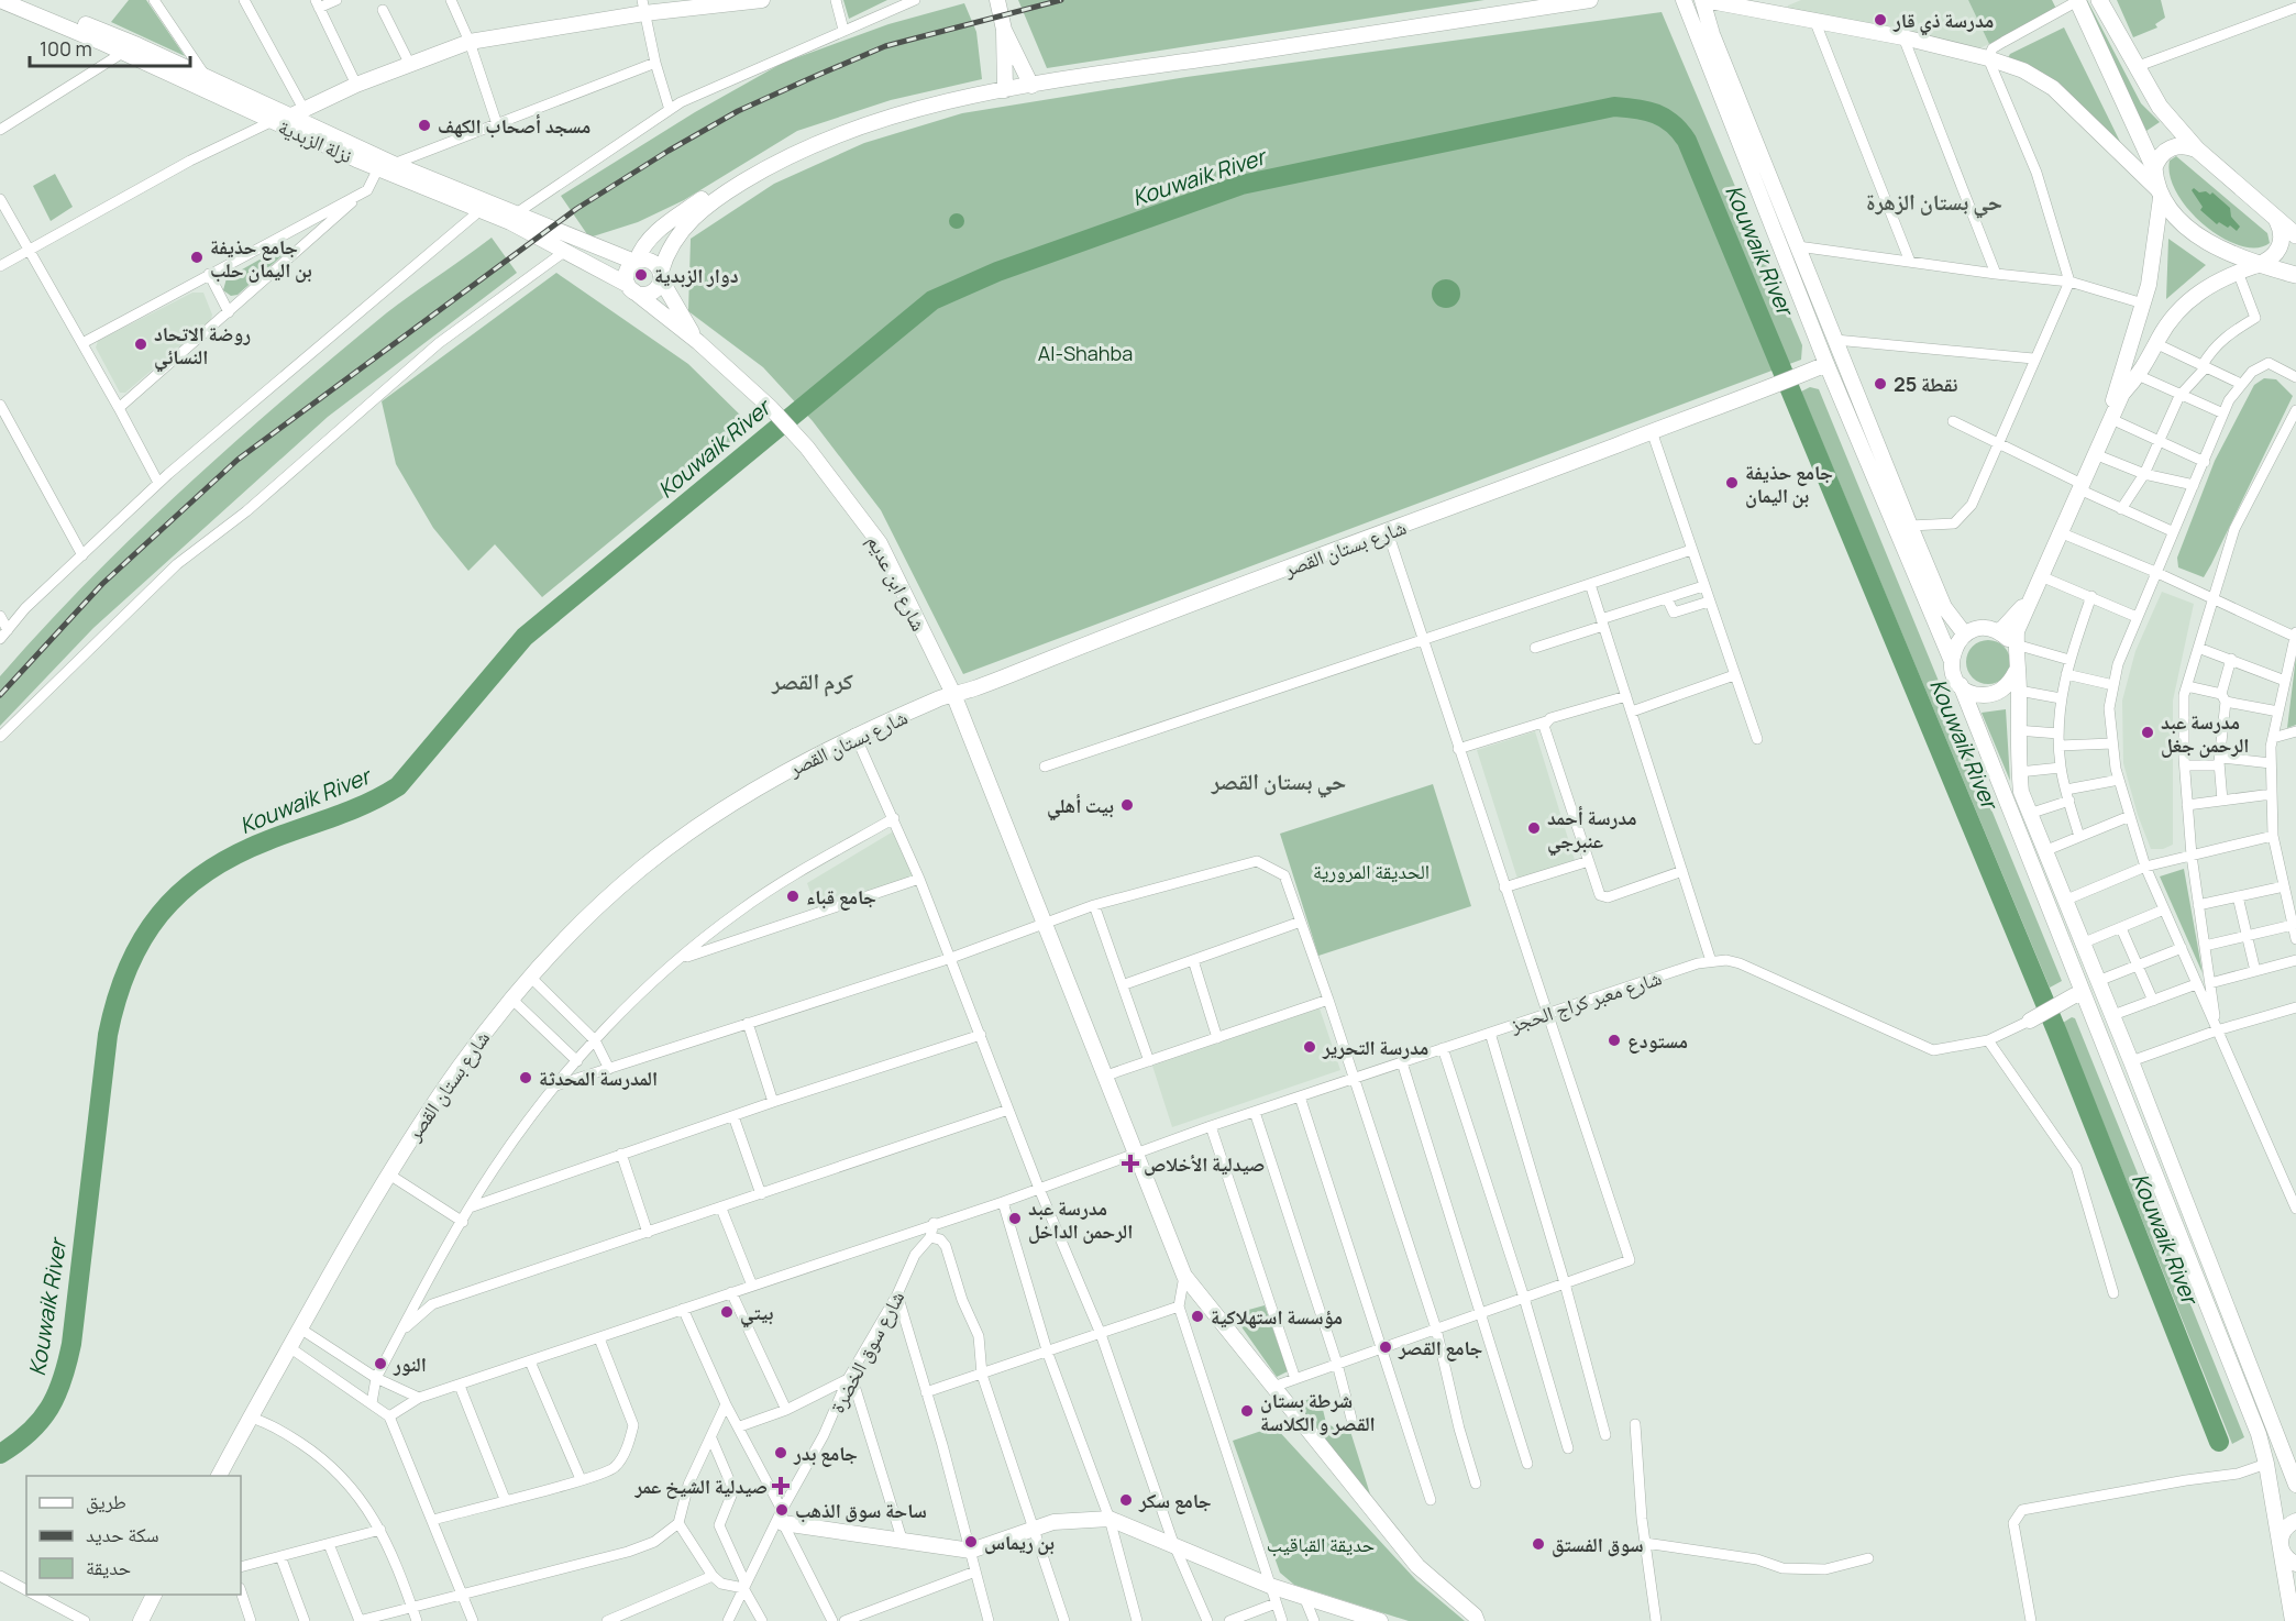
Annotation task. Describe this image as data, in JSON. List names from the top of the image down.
{
  "streets": {
    "main road": ["نزلة الزبدية", "شارع بستان القصر", "شارع ابن عديم"],
    "street": ["شارع معبر كراج الحجز", "شارع سوق الخضرة"]
  },
  "crossings": [
    ["نزلة الزبدية", "شارع ابن عديم"],
    ["شارع بستان القصر", "شارع ابن عديم"],
    ["شارع ابن عديم", "شارع معبر كراج الحجز"],
    ["شارع معبر كراج الحجز", "شارع سوق الخضرة"]
  ],
  "districts": ["حي بستان الزهرة", "كرم القصر", "حي بستان القصر"],
  "water": ["Kouwaik River"],
  "parks": ["Al-Shahba", "الحديقة المرورية", "حديقة القباقيب"],
  "places": {
    "other": [
      "مدرسة ذي قار",
      "مسجد أصحاب الكهف",
      "جامع حذيفة بن اليمان حلب",
      "دوار الزبدية",
      "روضة الاتحاد النسائي",
      "نقطة 25",
      "جامع حذيفة بن اليمان",
      "مدرسة عبد الرحمن جغل",
      "بيت أهلي",
      "مدرسة أحمد عنبرجي",
      "جامع قباء",
      "مستودع",
      "مدرسة التحرير",
      "المدرسة المحدثة",
      "مدرسة عبد الرحمن الداخل",
      "بيتي",
      "مؤسسة استهلاكية",
      "جامع القصر",
      "النور",
      "شرطة بستان القصر و الكلاسة",
      "جامع بدر",
      "جامع سكر",
      "ساحة سوق الذهب",
      "بن ريماس",
      "سوق الفستق"
    ],
    "health": ["صيدلية اﻷخلاص", "صيدلية الشيخ عمر"]
  },
  "legend": ["طريق", "سكة حديد", "حديقة"],
  "scale_bar": "100 m"
}
